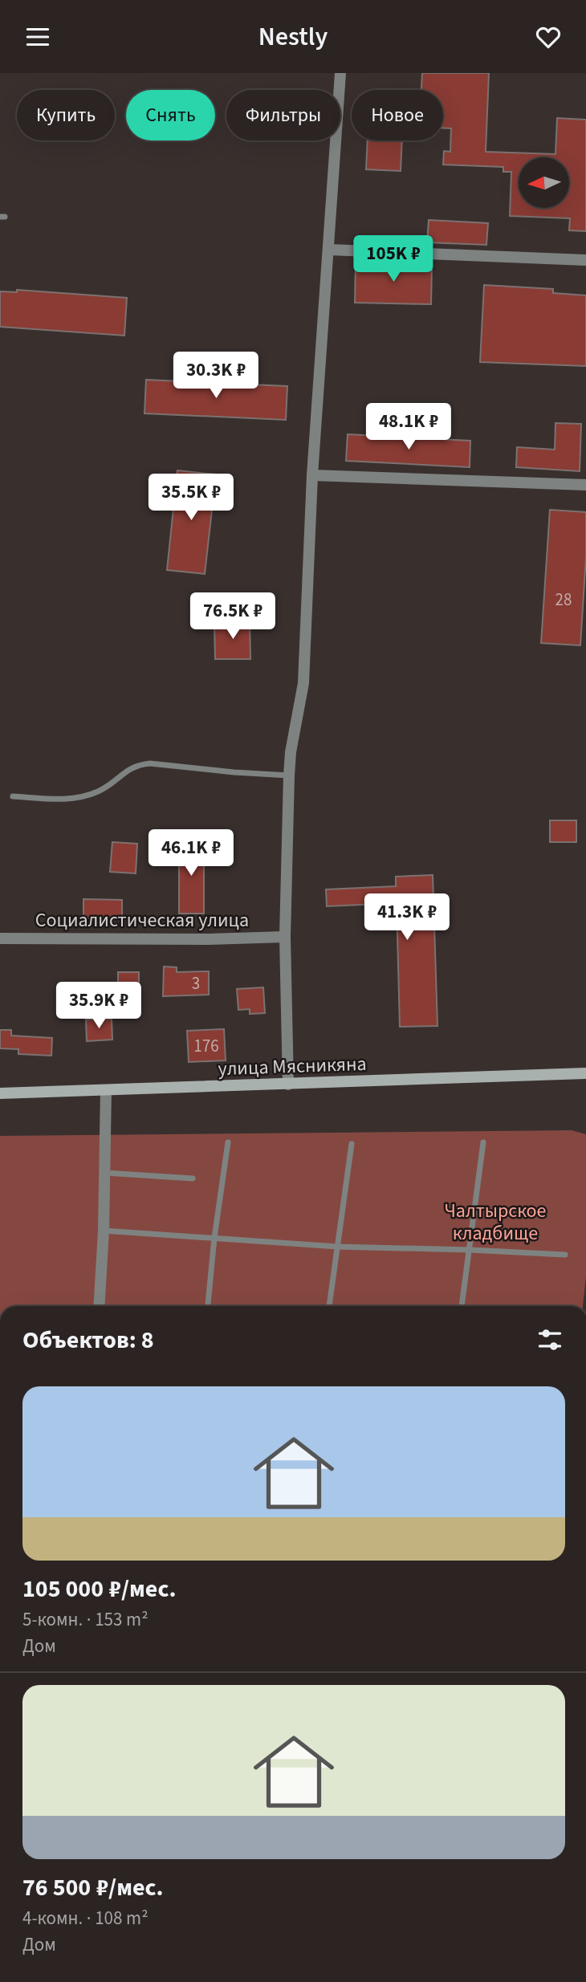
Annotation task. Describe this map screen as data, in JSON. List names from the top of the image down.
{
  "streets": {
    "street": ["Социалистическая улица", "улица Мясникяна"]
  },
  "parks": ["Чалтырское кладбище"],
  "house_numbers": ["28", "3", "176"],
  "north": "left",
  "page": {
    "header": "Nestly",
    "chip": [
      "Купить",
      "Снять",
      "Фильтры",
      "Новое"
    ],
    "price": [
      "105K ₽",
      "30.3K ₽",
      "48.1K ₽",
      "35.5K ₽",
      "76.5K ₽",
      "46.1K ₽",
      "41.3K ₽",
      "35.9K ₽"
    ],
    "heading": "Объектов: 8",
    "list": [
      {
        "name": "105 000 ₽/мес.",
        "note": "5-комн. · 153 m² · Дом"
      },
      {
        "name": "76 500 ₽/мес.",
        "note": "4-комн. · 108 m² · Дом"
      }
    ]
  }
}
